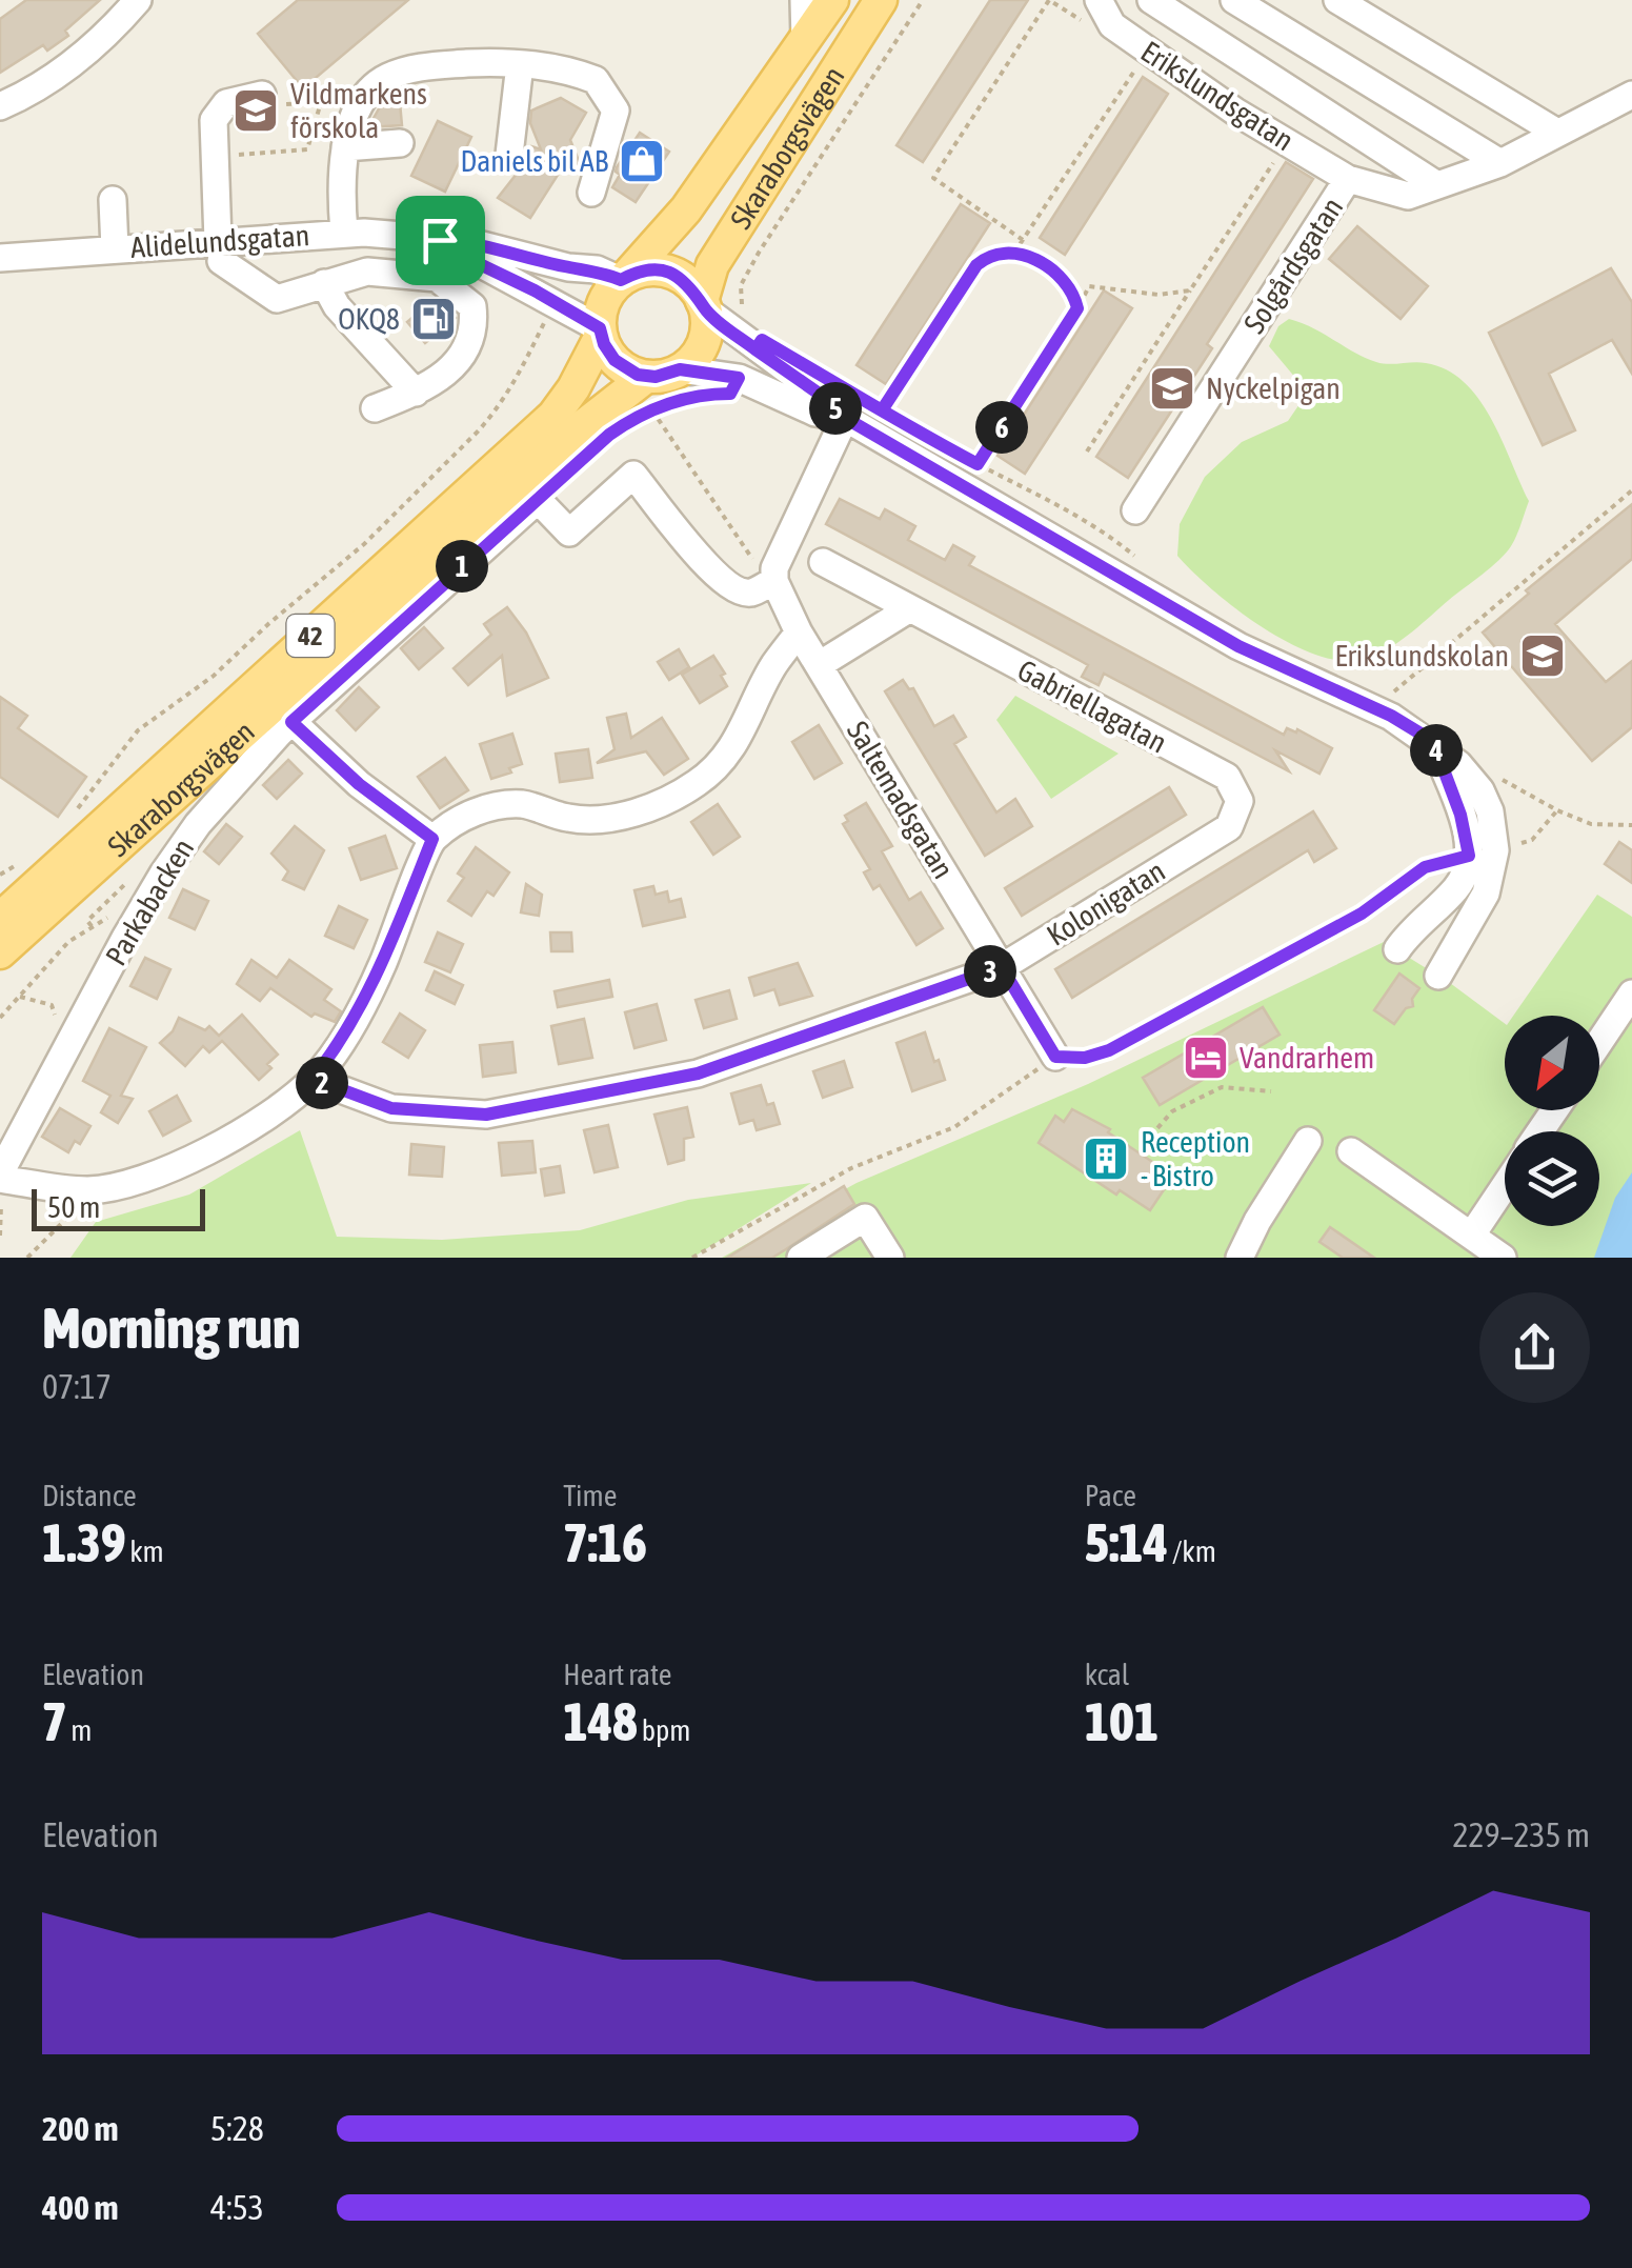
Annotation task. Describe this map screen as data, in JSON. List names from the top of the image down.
{
  "streets": {
    "main road": ["Skaraborgsvägen", "42"],
    "street": [
      "Erikslundsgatan",
      "Alidelundsgatan",
      "Solgårdsgatan",
      "Gabriellagatan",
      "Saltemadsgatan",
      "Parkabacken",
      "Kolonigatan"
    ]
  },
  "crossings": [
    ["Erikslundsgatan", "Solgårdsgatan"],
    ["Skaraborgsvägen", "Alidelundsgatan"],
    ["Skaraborgsvägen", "42"],
    ["Alidelundsgatan", "42"],
    ["Gabriellagatan", "Kolonigatan"],
    ["Saltemadsgatan", "Parkabacken"],
    ["Saltemadsgatan", "Kolonigatan"]
  ],
  "places": {
    "school or university": ["Vildmarkens förskola", "Nyckelpigan", "Erikslundskolan"],
    "shop": ["Daniels bil AB"],
    "fuel station": ["OKQ8"],
    "hotel": ["Vandrarhem"],
    "building": ["Reception - Bistro"]
  },
  "scale_bar": "50 m",
  "north": "bottom left",
  "page": {
    "pins": [
      "5",
      "6",
      "1",
      "4",
      "3",
      "2"
    ],
    "scale": "50 m",
    "heading": ["Morning run", "07:17"],
    "stats": [
      ["Distance", "1.39 km"],
      ["Time", "7:16"],
      ["Pace", "5:14 /km"],
      ["Elevation", "7 m"],
      ["Heart rate", "148 bpm"],
      ["kcal", "101"]
    ],
    "chart": ["Elevation", "229–235 m"],
    "list": [
      {
        "name": "200 m",
        "note": "5:28"
      },
      {
        "name": "400 m",
        "note": "4:53"
      }
    ]
  }
}
